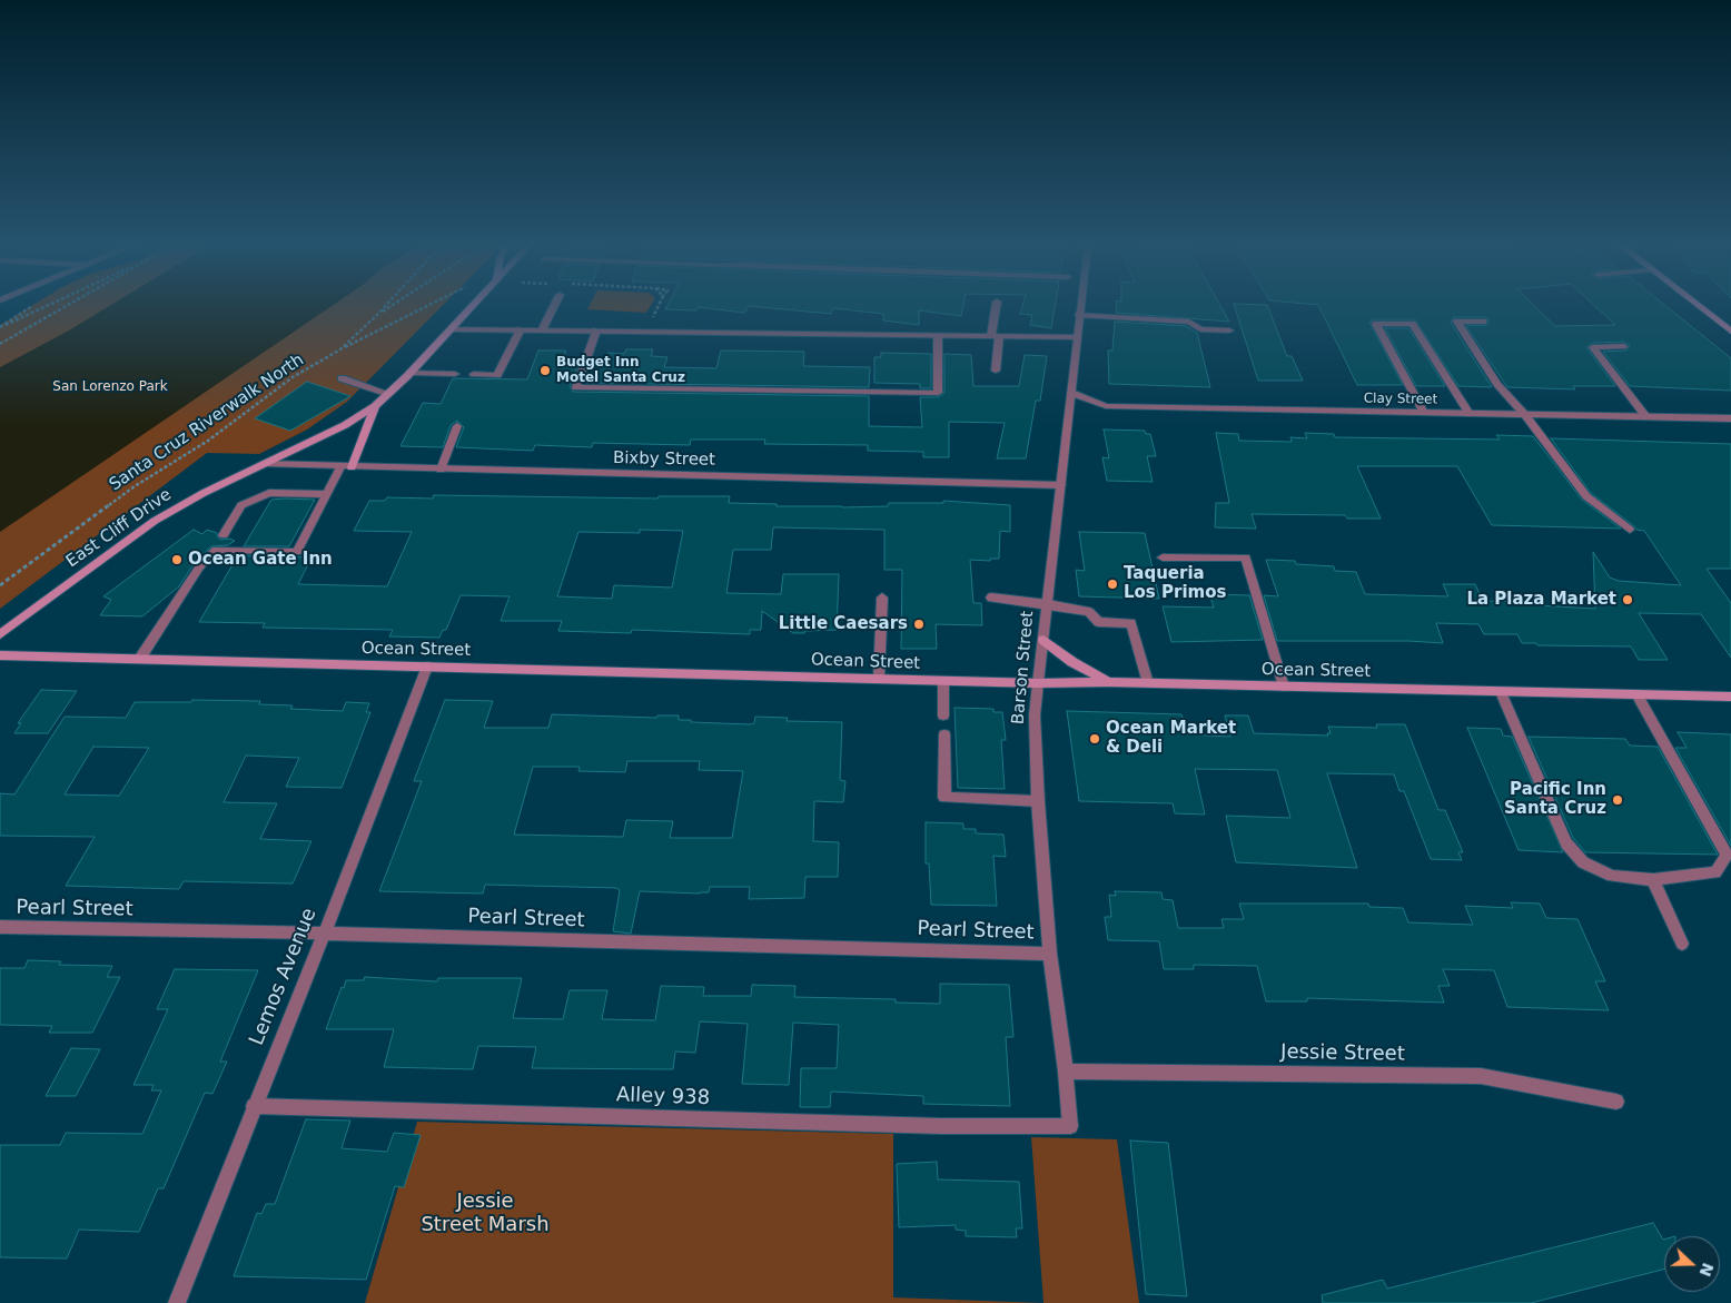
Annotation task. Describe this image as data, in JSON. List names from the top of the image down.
{
  "streets": {
    "main road": ["East Cliff Drive", "Ocean Street"],
    "street": [
      "Clay Street",
      "Bixby Street",
      "Barson Street",
      "Pearl Street",
      "Lemos Avenue",
      "Jessie Street",
      "Alley 938"
    ],
    "path": ["Santa Cruz Riverwalk North"]
  },
  "crossings": [
    ["Clay Street", "Barson Street"],
    ["Bixby Street", "East Cliff Drive"],
    ["Bixby Street", "Barson Street"],
    ["Ocean Street", "Barson Street"],
    ["Ocean Street", "Lemos Avenue"],
    ["Barson Street", "Pearl Street"],
    ["Barson Street", "Jessie Street"],
    ["Barson Street", "Alley 938"],
    ["Pearl Street", "Lemos Avenue"],
    ["Lemos Avenue", "Alley 938"]
  ],
  "parks": ["San Lorenzo Park", "Jessie Street Marsh"],
  "places": [
    "Budget Inn Motel Santa Cruz",
    "Ocean Gate Inn",
    "Taqueria Los Primos",
    "La Plaza Market",
    "Little Caesars",
    "Ocean Market & Deli",
    "Pacific Inn Santa Cruz"
  ],
  "north": "right"
}
